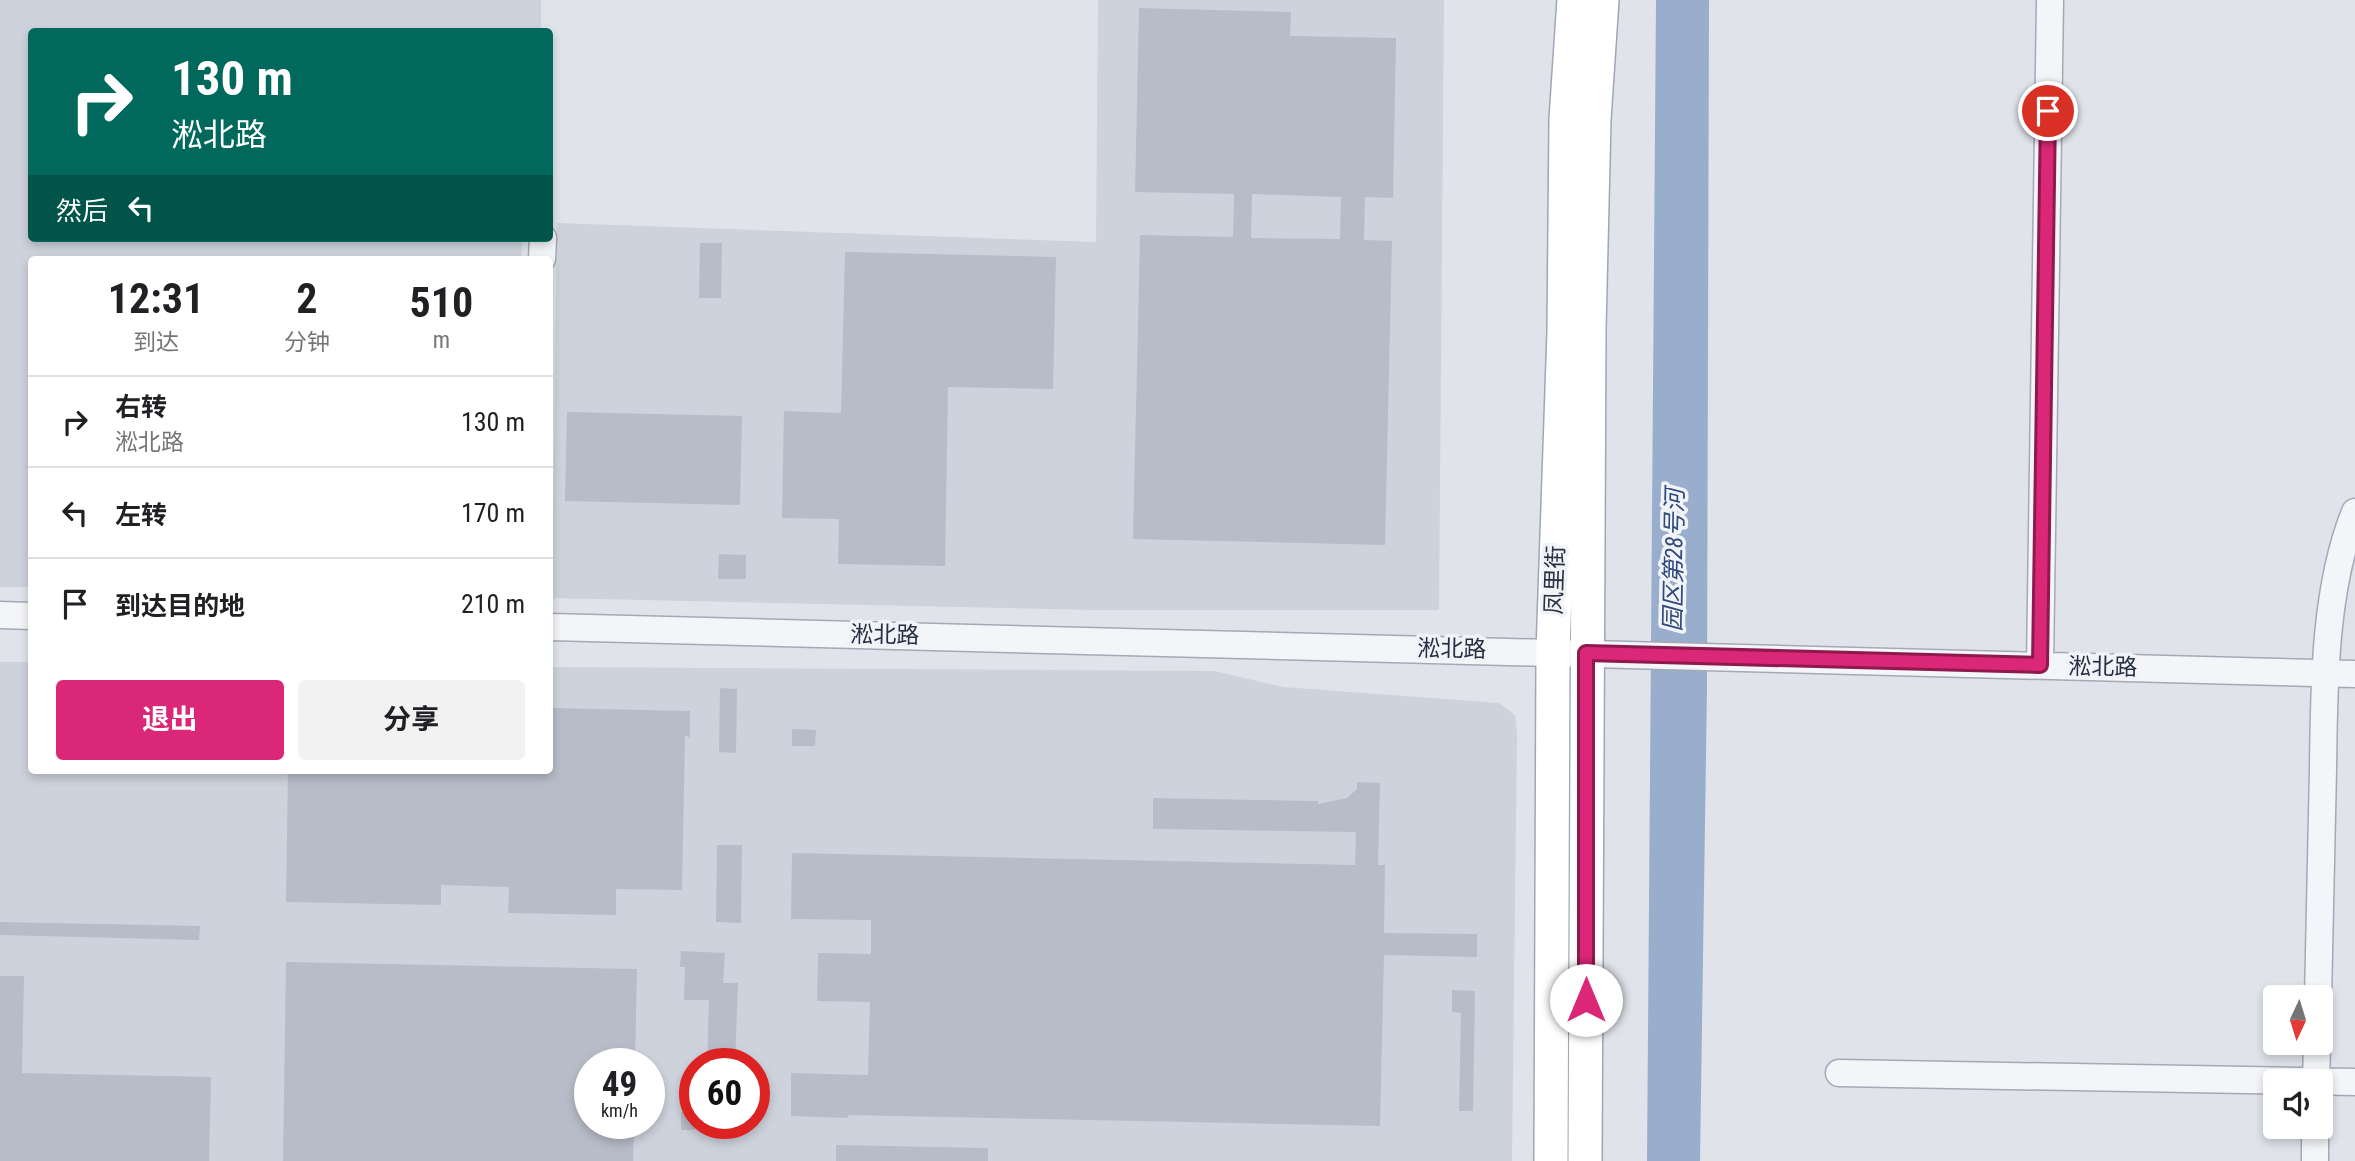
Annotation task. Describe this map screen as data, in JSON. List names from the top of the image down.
{
  "streets": {
    "main road": ["凤里街"],
    "street": ["淞北路"]
  },
  "crossings": [
    ["凤里街", "淞北路"]
  ],
  "water": ["园区第28号河"],
  "north": "bottom",
  "page": {
    "turn": ["130 m", "淞北路"],
    "then": "然后",
    "eta": [
      "12:31",
      "到达",
      "2",
      "分钟",
      "510",
      "m"
    ],
    "list": [
      {
        "name": "右转",
        "note": "淞北路",
        "value": "130 m"
      },
      {
        "name": "左转",
        "value": "170 m"
      },
      {
        "name": "到达目的地",
        "value": "210 m"
      }
    ],
    "buttons": ["退出", "分享"],
    "speed": "49 km/h",
    "limit": "60"
  }
}
